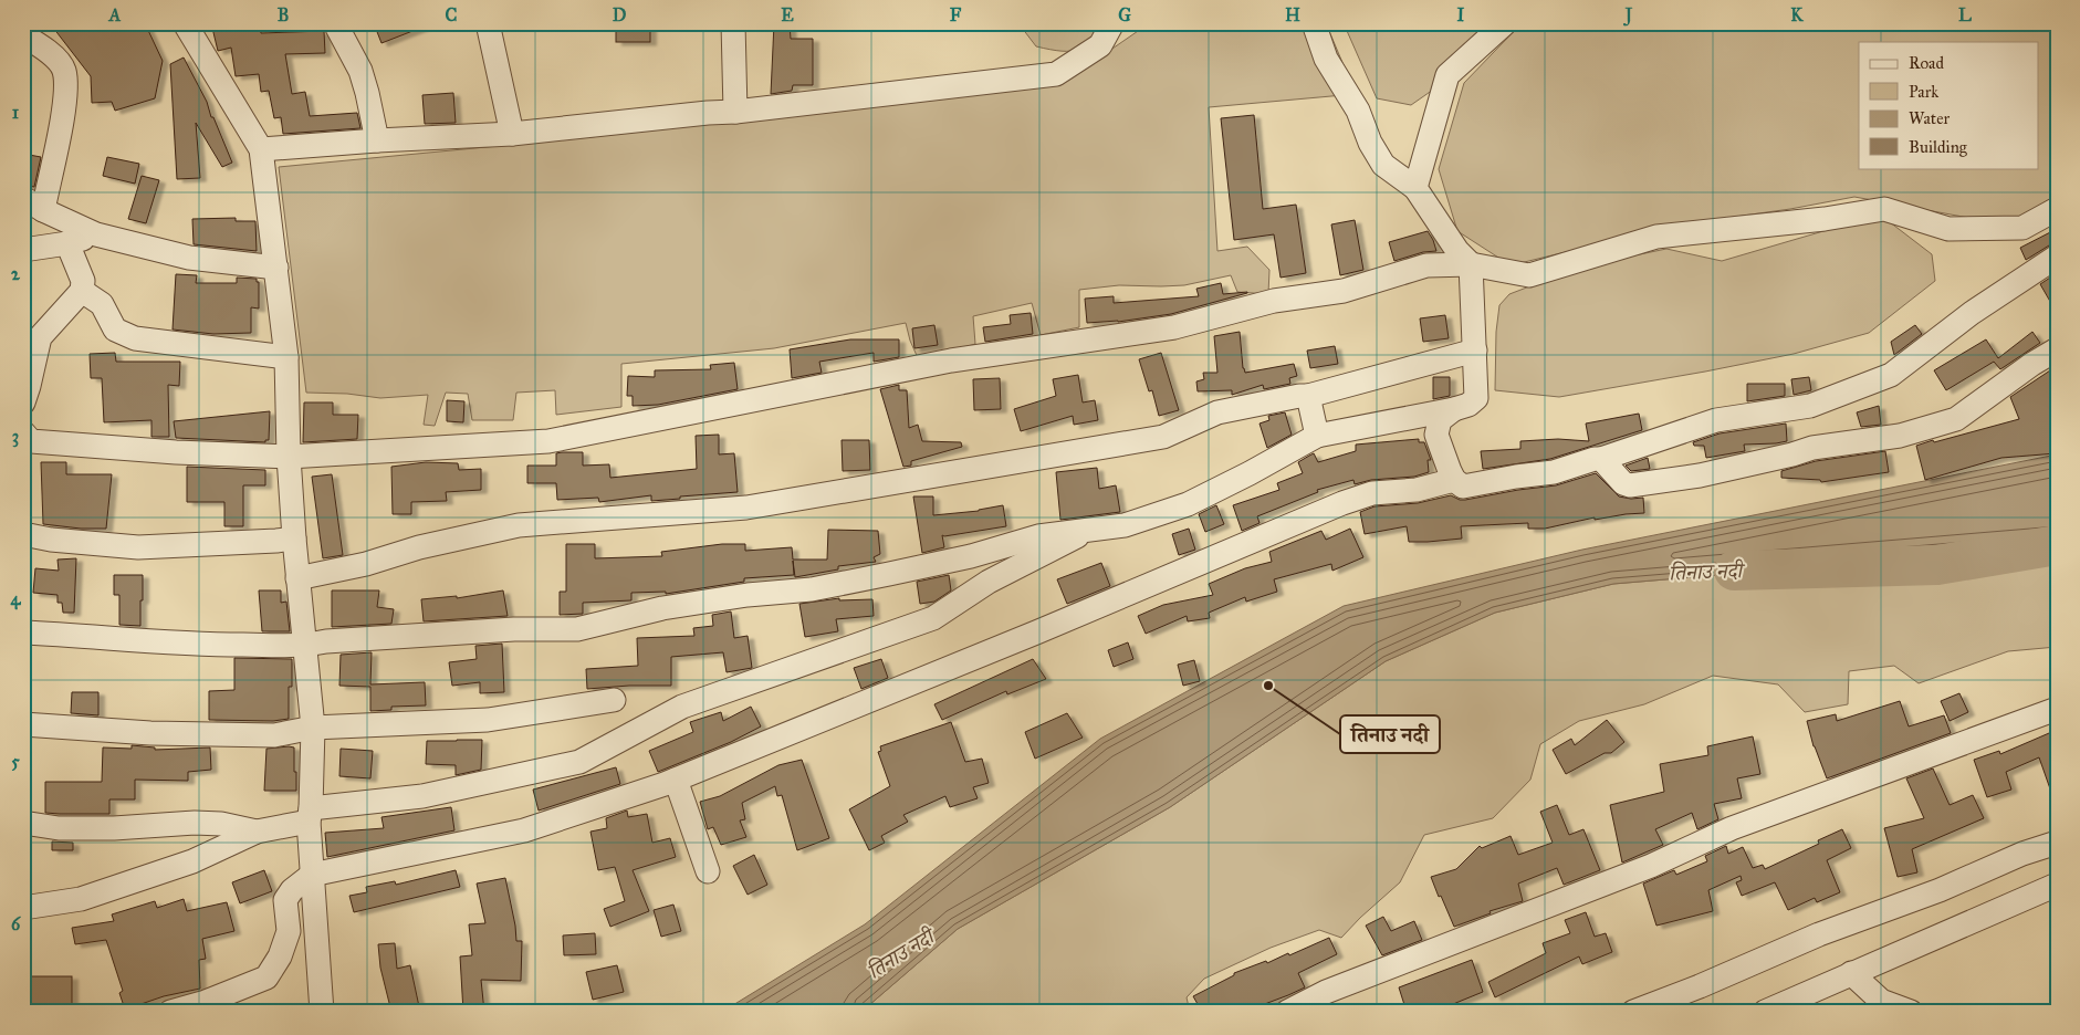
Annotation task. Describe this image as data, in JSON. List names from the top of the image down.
{
  "water": ["तिनाउ नदी"],
  "places": ["तिनाउ नदी"],
  "legend": [
    "Road",
    "Park",
    "Water",
    "Building"
  ],
  "grid": {
    "columns": [
      "A",
      "B",
      "C",
      "D",
      "E",
      "F",
      "G",
      "H",
      "I",
      "J",
      "K",
      "L"
    ],
    "rows": [
      "1",
      "2",
      "3",
      "4",
      "5",
      "6"
    ]
  }
}
